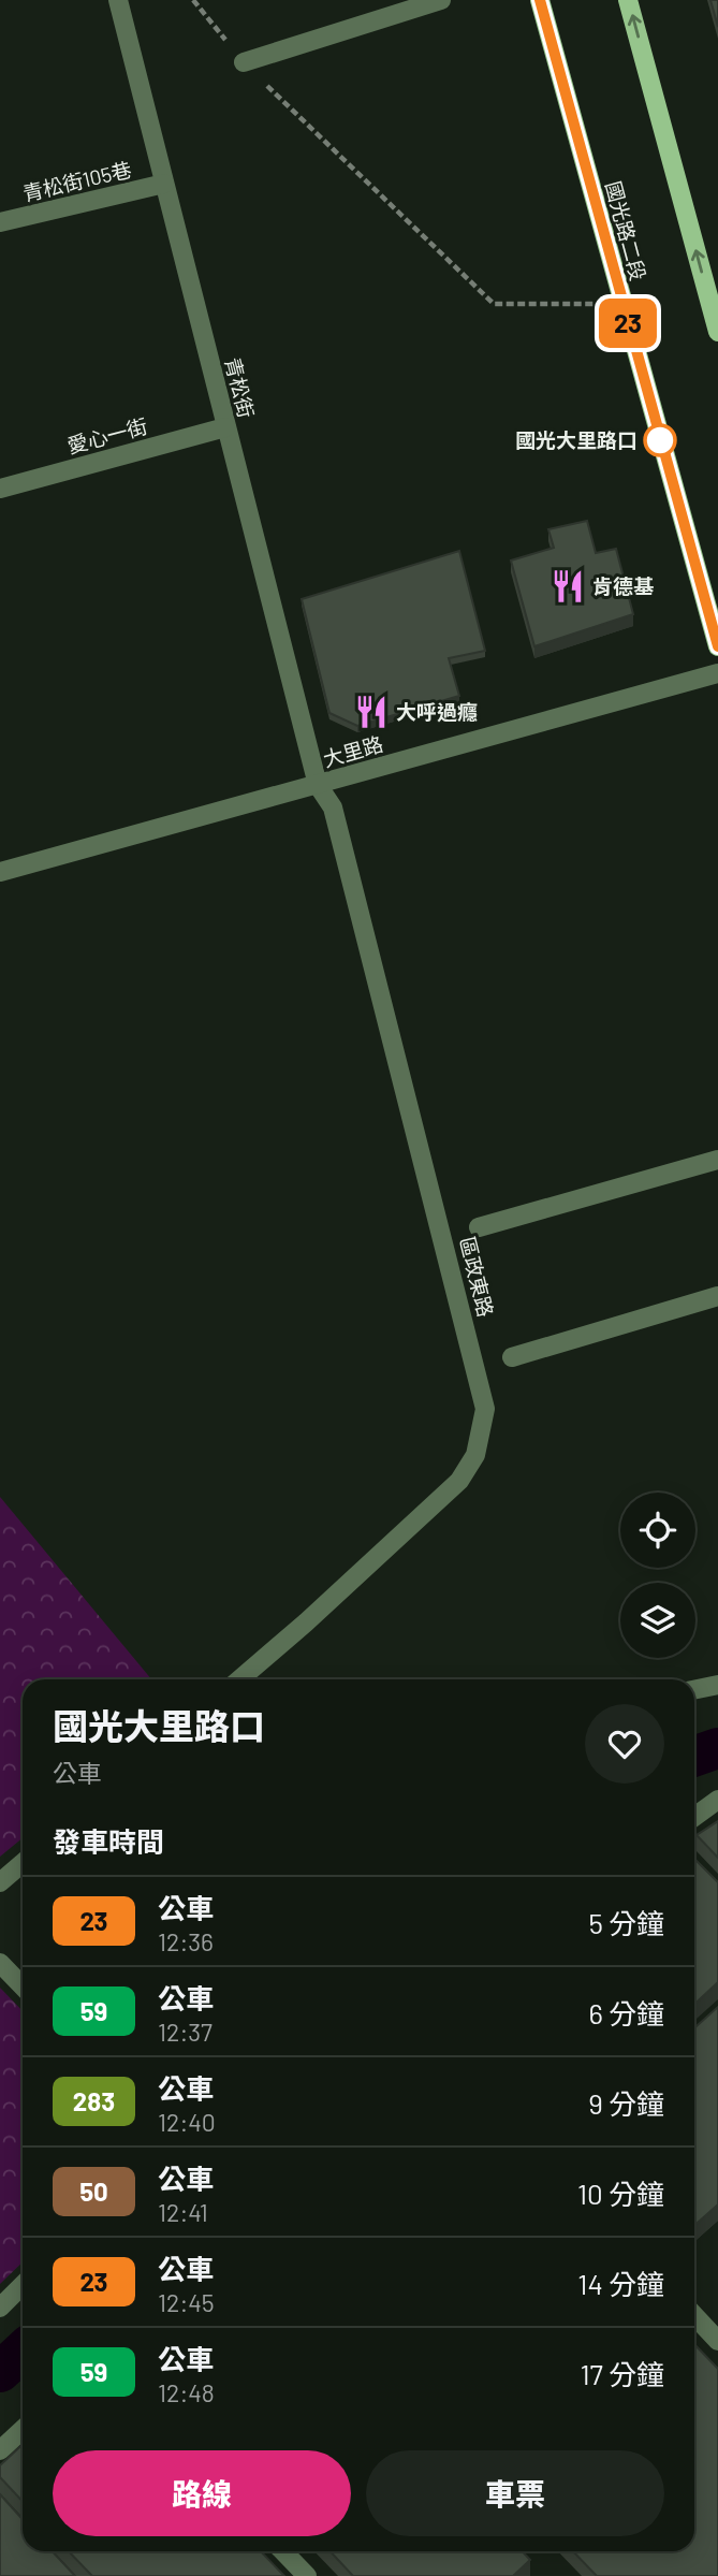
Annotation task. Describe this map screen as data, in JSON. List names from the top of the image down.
{
  "streets": {
    "main road": ["國光路二段"],
    "street": [
      "青松街105巷",
      "青松街",
      "愛心一街",
      "大里路",
      "區政東路"
    ]
  },
  "crossings": [
    ["青松街105巷", "青松街"],
    ["青松街", "愛心一街"],
    ["青松街", "大里路"],
    ["青松街", "區政東路"],
    ["大里路", "區政東路"]
  ],
  "places": {
    "other": ["國光大里路口"],
    "restaurant": ["肯德基", "大呼過癮"]
  },
  "lines": ["bus line 23"],
  "page": {
    "on_map": "23",
    "heading": [
      ["國光大里路口", "公車"],
      "發車時間"
    ],
    "list": [
      {
        "mark": "23",
        "name": "公車",
        "note": "12:36",
        "value": "5 分鐘"
      },
      {
        "mark": "59",
        "name": "公車",
        "note": "12:37",
        "value": "6 分鐘"
      },
      {
        "mark": "283",
        "name": "公車",
        "note": "12:40",
        "value": "9 分鐘"
      },
      {
        "mark": "50",
        "name": "公車",
        "note": "12:41",
        "value": "10 分鐘"
      },
      {
        "mark": "23",
        "name": "公車",
        "note": "12:45",
        "value": "14 分鐘"
      },
      {
        "mark": "59",
        "name": "公車",
        "note": "12:48",
        "value": "17 分鐘"
      }
    ],
    "buttons": ["路線", "車票"]
  }
}
